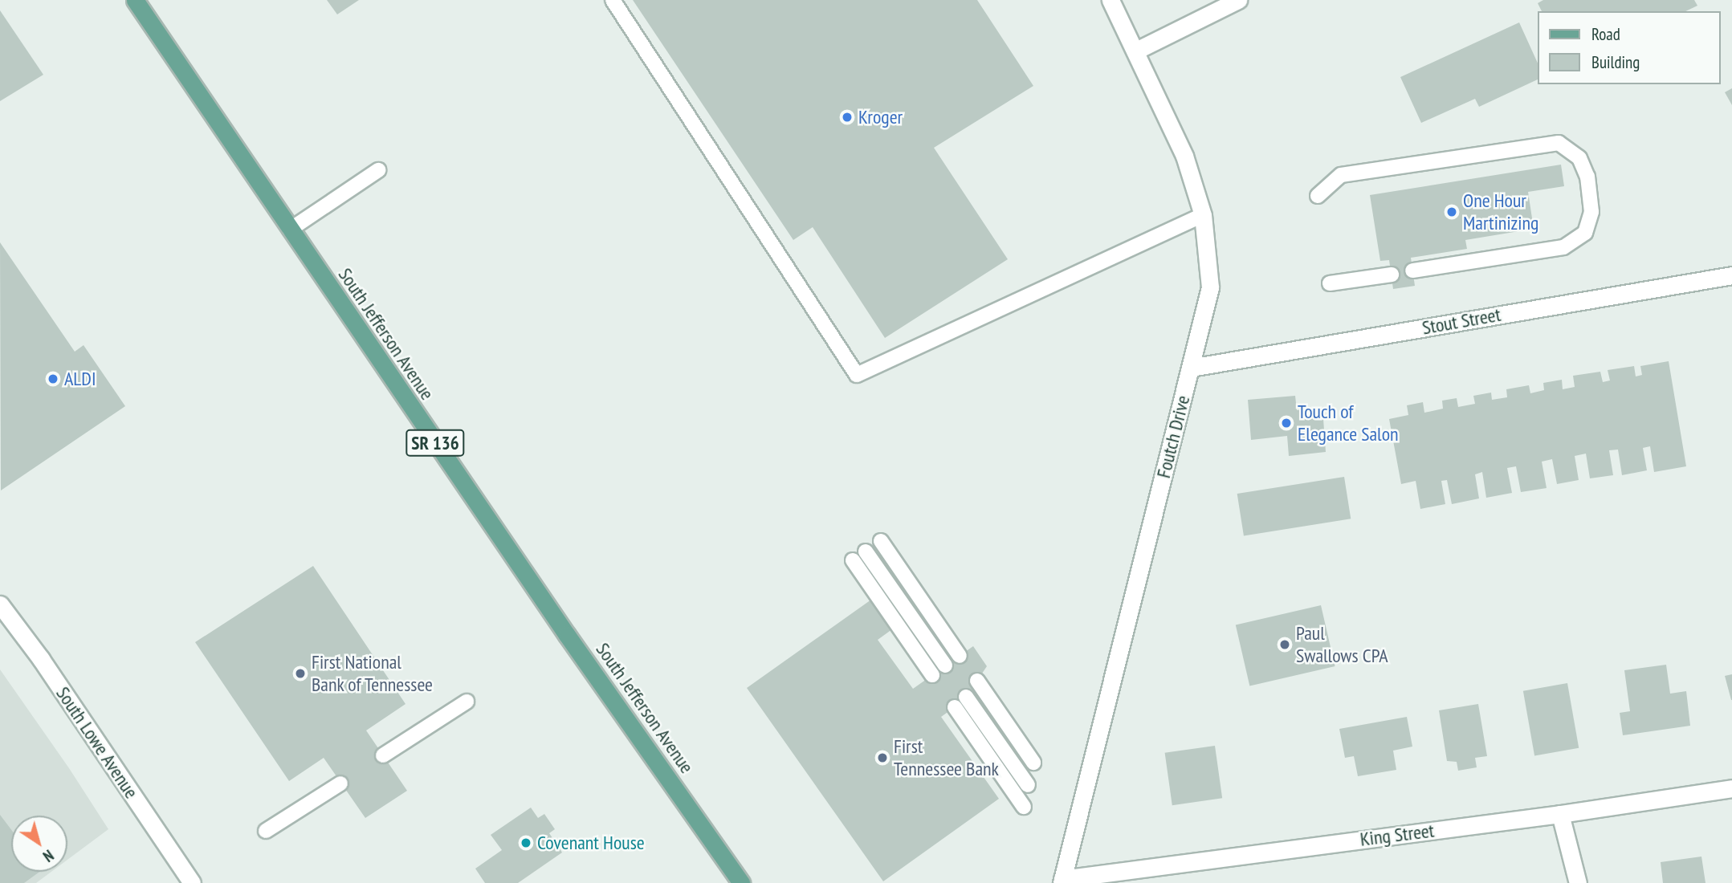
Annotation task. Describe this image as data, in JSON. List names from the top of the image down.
{
  "streets": {
    "main road": ["South Jefferson Avenue", "SR 136"],
    "street": [
      "Stout Street",
      "Foutch Drive",
      "South Lowe Avenue",
      "King Street"
    ]
  },
  "crossings": [
    ["Stout Street", "Foutch Drive"],
    ["Foutch Drive", "King Street"]
  ],
  "places": [
    "Kroger",
    "One Hour Martinizing",
    "ALDI",
    "Touch of Elegance Salon",
    "Paul Swallows CPA",
    "First National Bank of Tennessee",
    "First Tennessee Bank",
    "Covenant House"
  ],
  "legend": ["Road", "Building"],
  "north": "bottom right"
}
